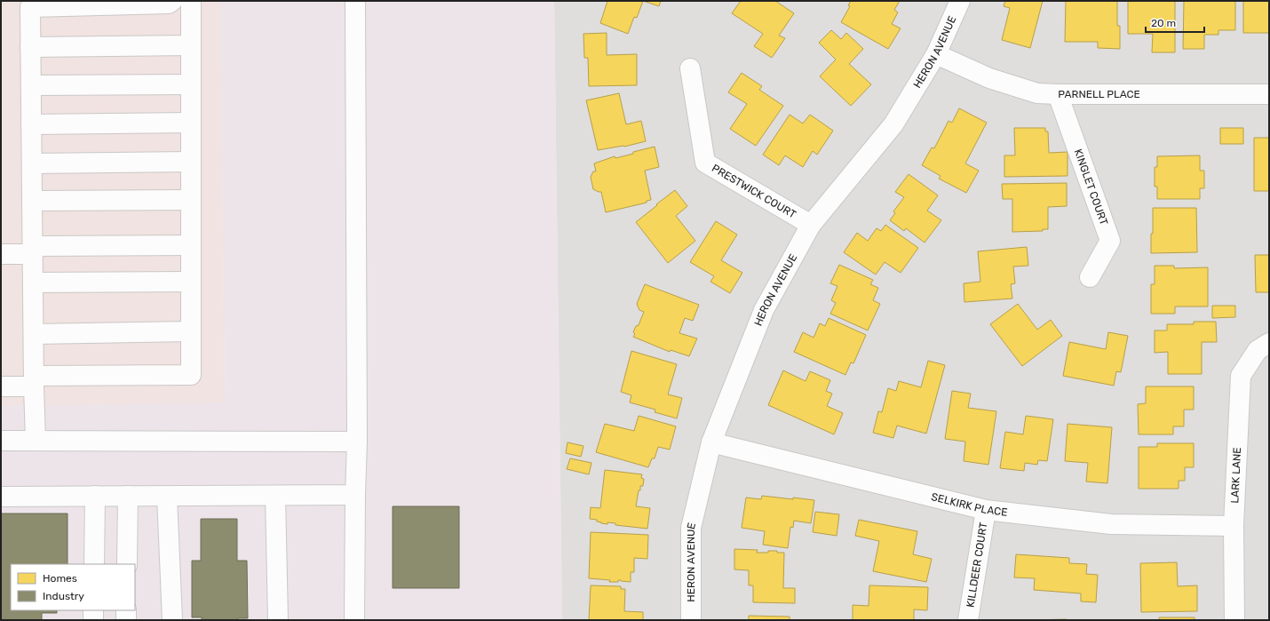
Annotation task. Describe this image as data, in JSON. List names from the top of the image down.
{
  "streets": {
    "street": [
      "HERON AVENUE",
      "PARNELL PLACE",
      "KINGLET COURT",
      "PRESTWICK COURT",
      "LARK LANE",
      "SELKIRK PLACE",
      "KILLDEER COURT"
    ]
  },
  "crossings": [
    ["HERON AVENUE", "PARNELL PLACE"],
    ["HERON AVENUE", "PRESTWICK COURT"],
    ["HERON AVENUE", "SELKIRK PLACE"],
    ["PARNELL PLACE", "KINGLET COURT"],
    ["LARK LANE", "SELKIRK PLACE"],
    ["SELKIRK PLACE", "KILLDEER COURT"]
  ],
  "legend": ["Homes", "Industry"],
  "scale_bar": "20 m"
}
